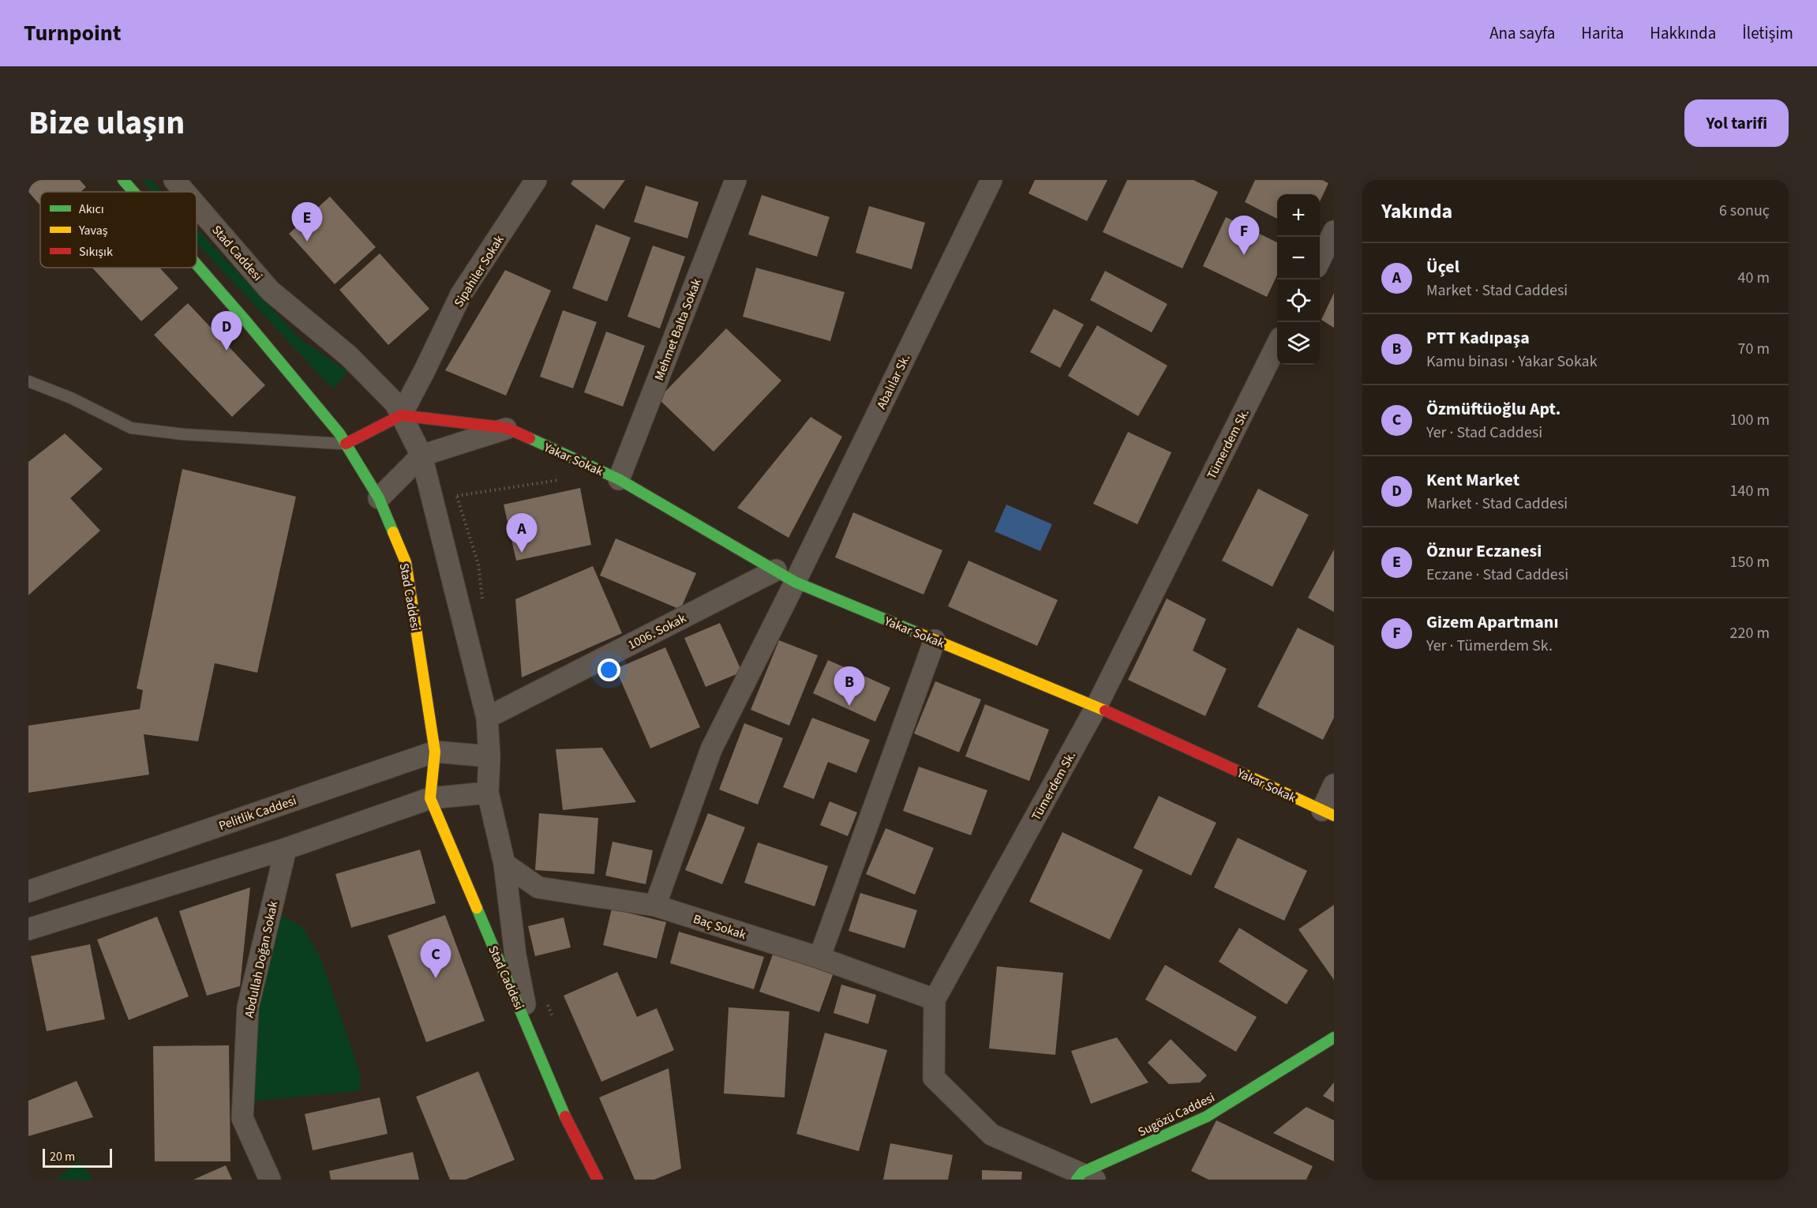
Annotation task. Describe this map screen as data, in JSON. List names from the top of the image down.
{
  "streets": {
    "street": [
      "Stad Caddesi",
      "Sipahiler Sokak",
      "Mehmet Balta Sokak",
      "Abalılar Sk.",
      "Tümerdem Sk.",
      "Yakar Sokak",
      "1006. Sokak",
      "Pelitlik Caddesi",
      "Baç Sokak",
      "Abdullah Doğan Sokak",
      "Sugözü Caddesi"
    ]
  },
  "crossings": [
    ["Stad Caddesi", "Sipahiler Sokak"],
    ["Stad Caddesi", "Yakar Sokak"],
    ["Stad Caddesi", "1006. Sokak"],
    ["Stad Caddesi", "Pelitlik Caddesi"],
    ["Stad Caddesi", "Baç Sokak"],
    ["Sipahiler Sokak", "Yakar Sokak"],
    ["Mehmet Balta Sokak", "Yakar Sokak"],
    ["Abalılar Sk.", "Yakar Sokak"],
    ["Abalılar Sk.", "Baç Sokak"],
    ["Tümerdem Sk.", "Yakar Sokak"],
    ["Tümerdem Sk.", "Baç Sokak"],
    ["Tümerdem Sk.", "Sugözü Caddesi"],
    ["Yakar Sokak", "1006. Sokak"]
  ],
  "legend": ["Akıcı", "Yavaş", "Sıkışık"],
  "scale_bar": "20 m",
  "page": {
    "header": "Turnpoint",
    "nav": [
      "Ana sayfa",
      "Harita",
      "Hakkında",
      "İletişim"
    ],
    "title": "Bize ulaşın",
    "buttons": "Yol tarifi",
    "heading": ["Yakında", "6 sonuç"],
    "map_buttons": ["+", "−"],
    "pins": [
      "E",
      "F",
      "D",
      "A",
      "B",
      "C"
    ],
    "list": [
      {
        "mark": "A",
        "name": "Üçel",
        "note": "Market · Stad Caddesi",
        "value": "40 m"
      },
      {
        "mark": "B",
        "name": "PTT Kadıpaşa",
        "note": "Kamu binası · Yakar Sokak",
        "value": "70 m"
      },
      {
        "mark": "C",
        "name": "Özmüftüoğlu Apt.",
        "note": "Yer · Stad Caddesi",
        "value": "100 m"
      },
      {
        "mark": "D",
        "name": "Kent Market",
        "note": "Market · Stad Caddesi",
        "value": "140 m"
      },
      {
        "mark": "E",
        "name": "Öznur Eczanesi",
        "note": "Eczane · Stad Caddesi",
        "value": "150 m"
      },
      {
        "mark": "F",
        "name": "Gizem Apartmanı",
        "note": "Yer · Tümerdem Sk.",
        "value": "220 m"
      }
    ],
    "scale": "20 m"
  }
}
